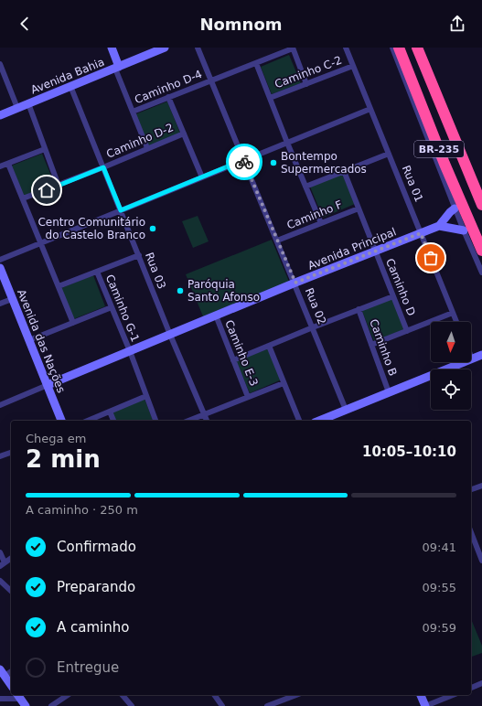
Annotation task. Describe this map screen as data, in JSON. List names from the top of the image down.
{
  "streets": {
    "highway": ["BR-235"],
    "street": [
      "Caminho C-2",
      "Avenida Bahia",
      "Caminho D-4",
      "Caminho D-2",
      "Rua 01",
      "Caminho F",
      "Avenida Principal",
      "Rua 03",
      "Caminho D",
      "Rua 02",
      "Caminho G-1",
      "Avenida das Nações",
      "Caminho B",
      "Caminho E-3"
    ]
  },
  "crossings": [
    ["Caminho C-2", "Rua 01"],
    ["Avenida Bahia", "Rua 03"],
    ["Caminho D-4", "Rua 02"],
    ["Caminho D-2", "Rua 03"],
    ["Rua 01", "Avenida Principal"],
    ["Caminho F", "Caminho D"],
    ["Caminho F", "Rua 02"],
    ["Avenida Principal", "Rua 03"],
    ["Avenida Principal", "Caminho D"],
    ["Avenida Principal", "Rua 02"],
    ["Avenida Principal", "Caminho G-1"],
    ["Avenida Principal", "Avenida das Nações"],
    ["Avenida Principal", "Caminho E-3"]
  ],
  "places": ["Bontempo Supermercados", "Centro Comunitário do Castelo Branco", "Paróquia Santo Afonso"],
  "north": "bottom",
  "page": {
    "header": "Nomnom",
    "heading": ["2 min", "Chega em", "10:05–10:10"],
    "bar": "A caminho · 250 m",
    "list": [
      ["Confirmado", "09:41"],
      ["Preparando", "09:55"],
      ["A caminho", "09:59"],
      "Entregue"
    ]
  }
}
